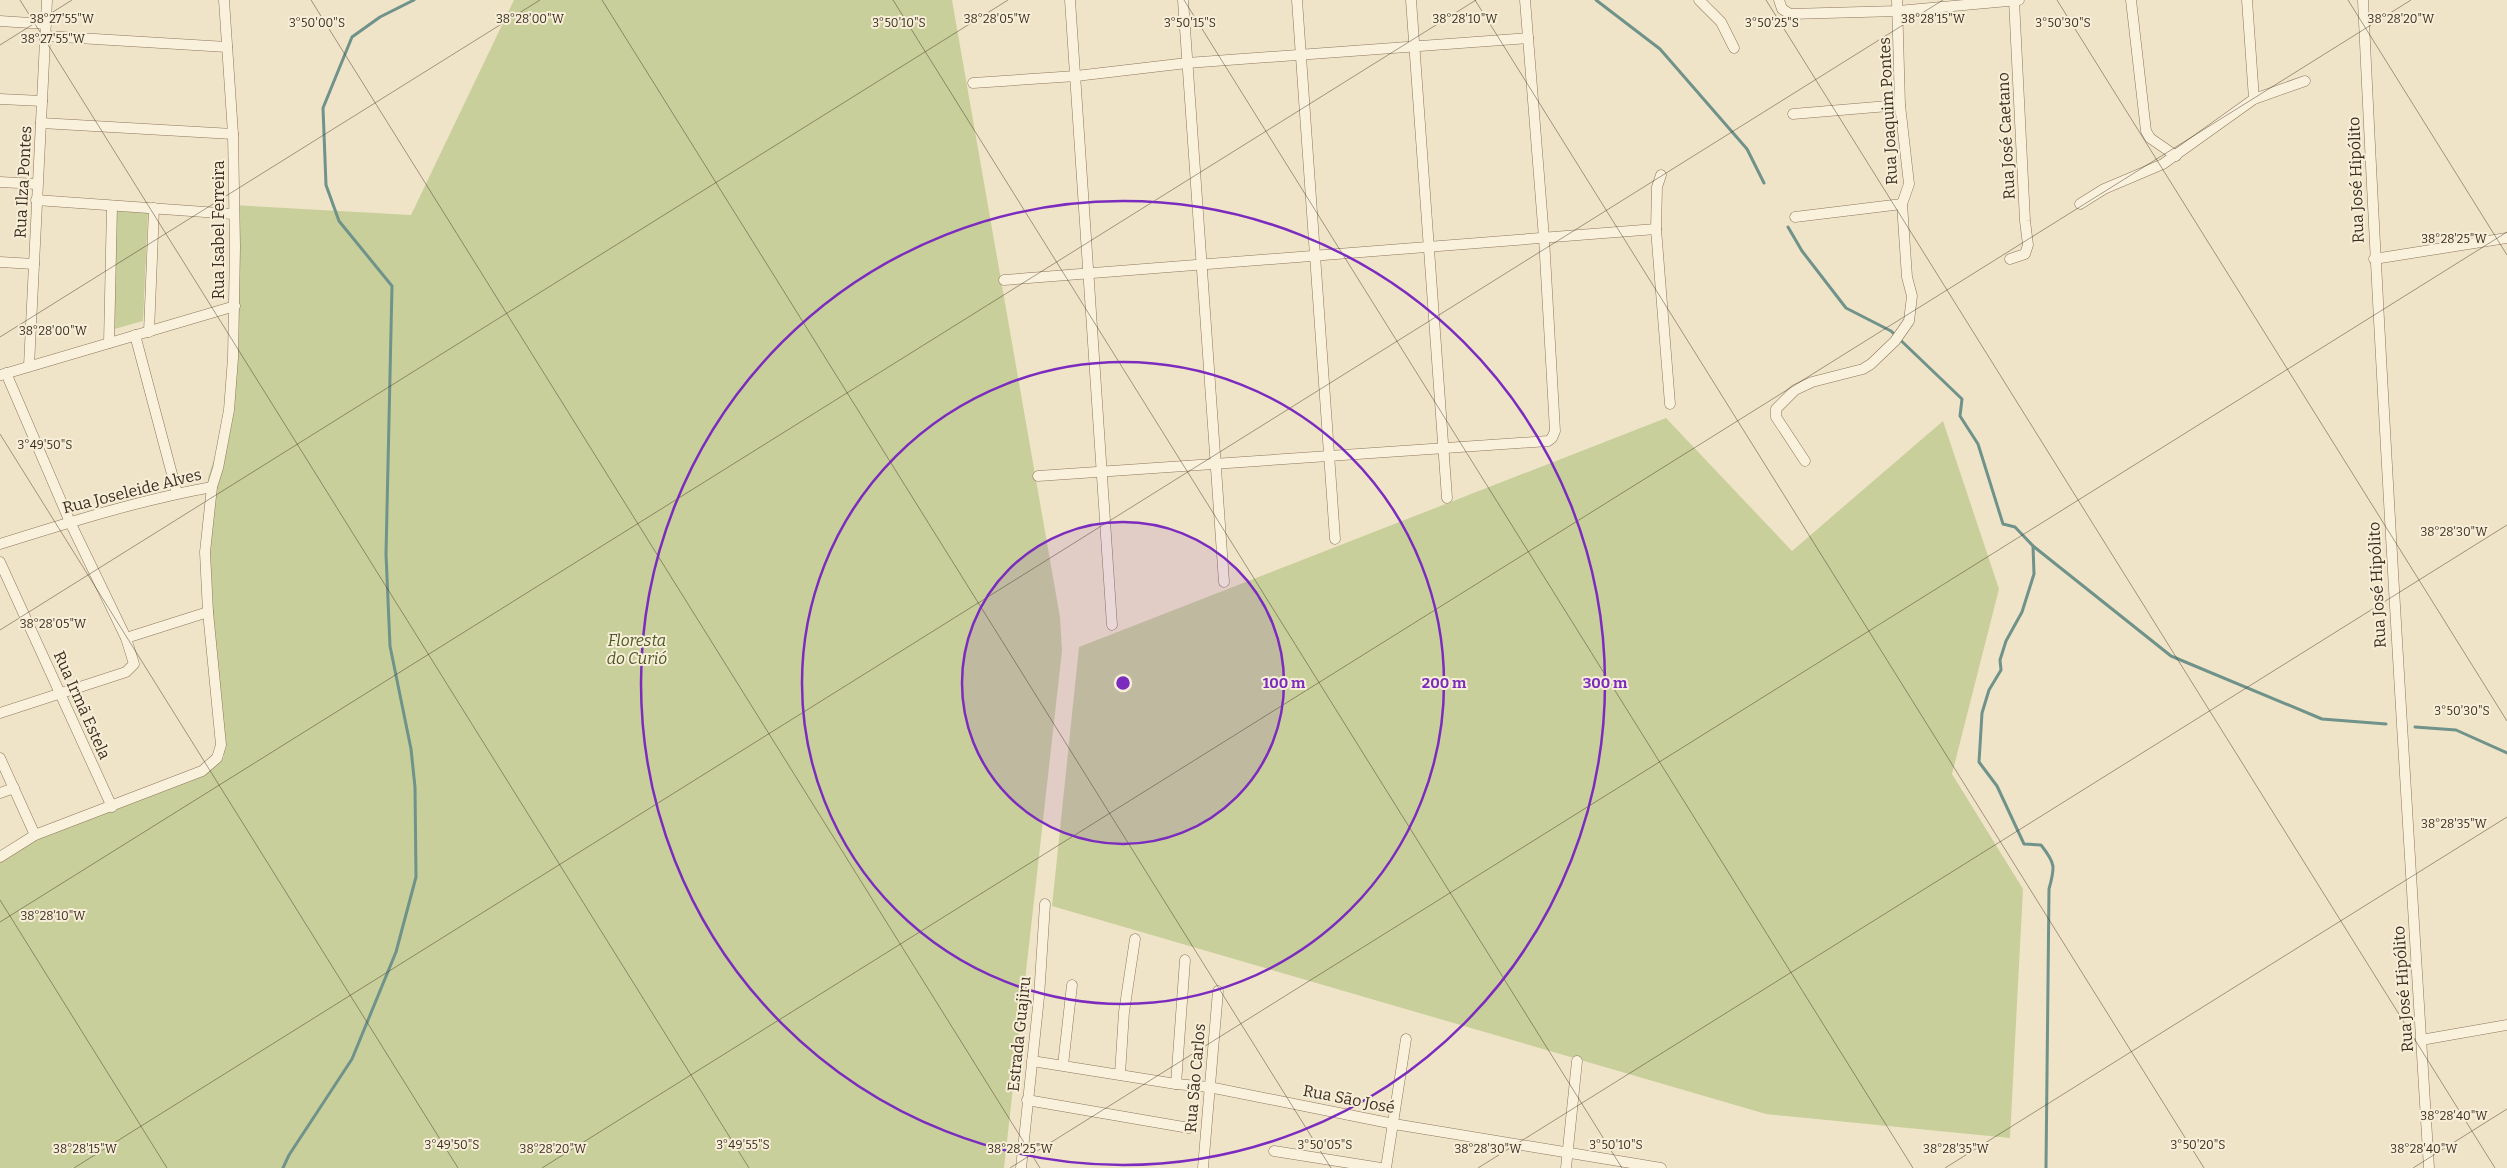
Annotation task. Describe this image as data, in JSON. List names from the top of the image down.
{
  "streets": {
    "street": [
      "Rua Joaquim Pontes",
      "Rua José Caetano",
      "Rua José Hipólito",
      "Rua Ilza Pontes",
      "Rua Isabel Ferreira",
      "Rua Joseleide Alves",
      "Rua Irmã Estela",
      "Estrada Guajiru",
      "Rua São Carlos",
      "Rua São José"
    ]
  },
  "crossings": [
    ["Rua Ilza Pontes", "Rua Isabel Ferreira"],
    ["Rua Isabel Ferreira", "Rua Joseleide Alves"],
    ["Estrada Guajiru", "Rua São José"],
    ["Rua São Carlos", "Rua São José"]
  ],
  "parks": ["Floresta do Curió"],
  "coordinates": [
    "38°27'55\"W",
    "38°28'10\"W",
    "38°28'00\"W",
    "38°28'05\"W",
    "38°28'15\"W",
    "38°28'20\"W",
    "3°50'15\"S",
    "3°50'00\"S",
    "3°50'10\"S",
    "3°50'25\"S",
    "3°50'30\"S",
    "38°28'25\"W",
    "3°49'50\"S",
    "38°28'30\"W",
    "38°28'35\"W",
    "38°28'40\"W",
    "3°49'55\"S",
    "3°50'05\"S",
    "3°50'20\"S"
  ],
  "rings": ["100 m", "200 m", "300 m"]
}
